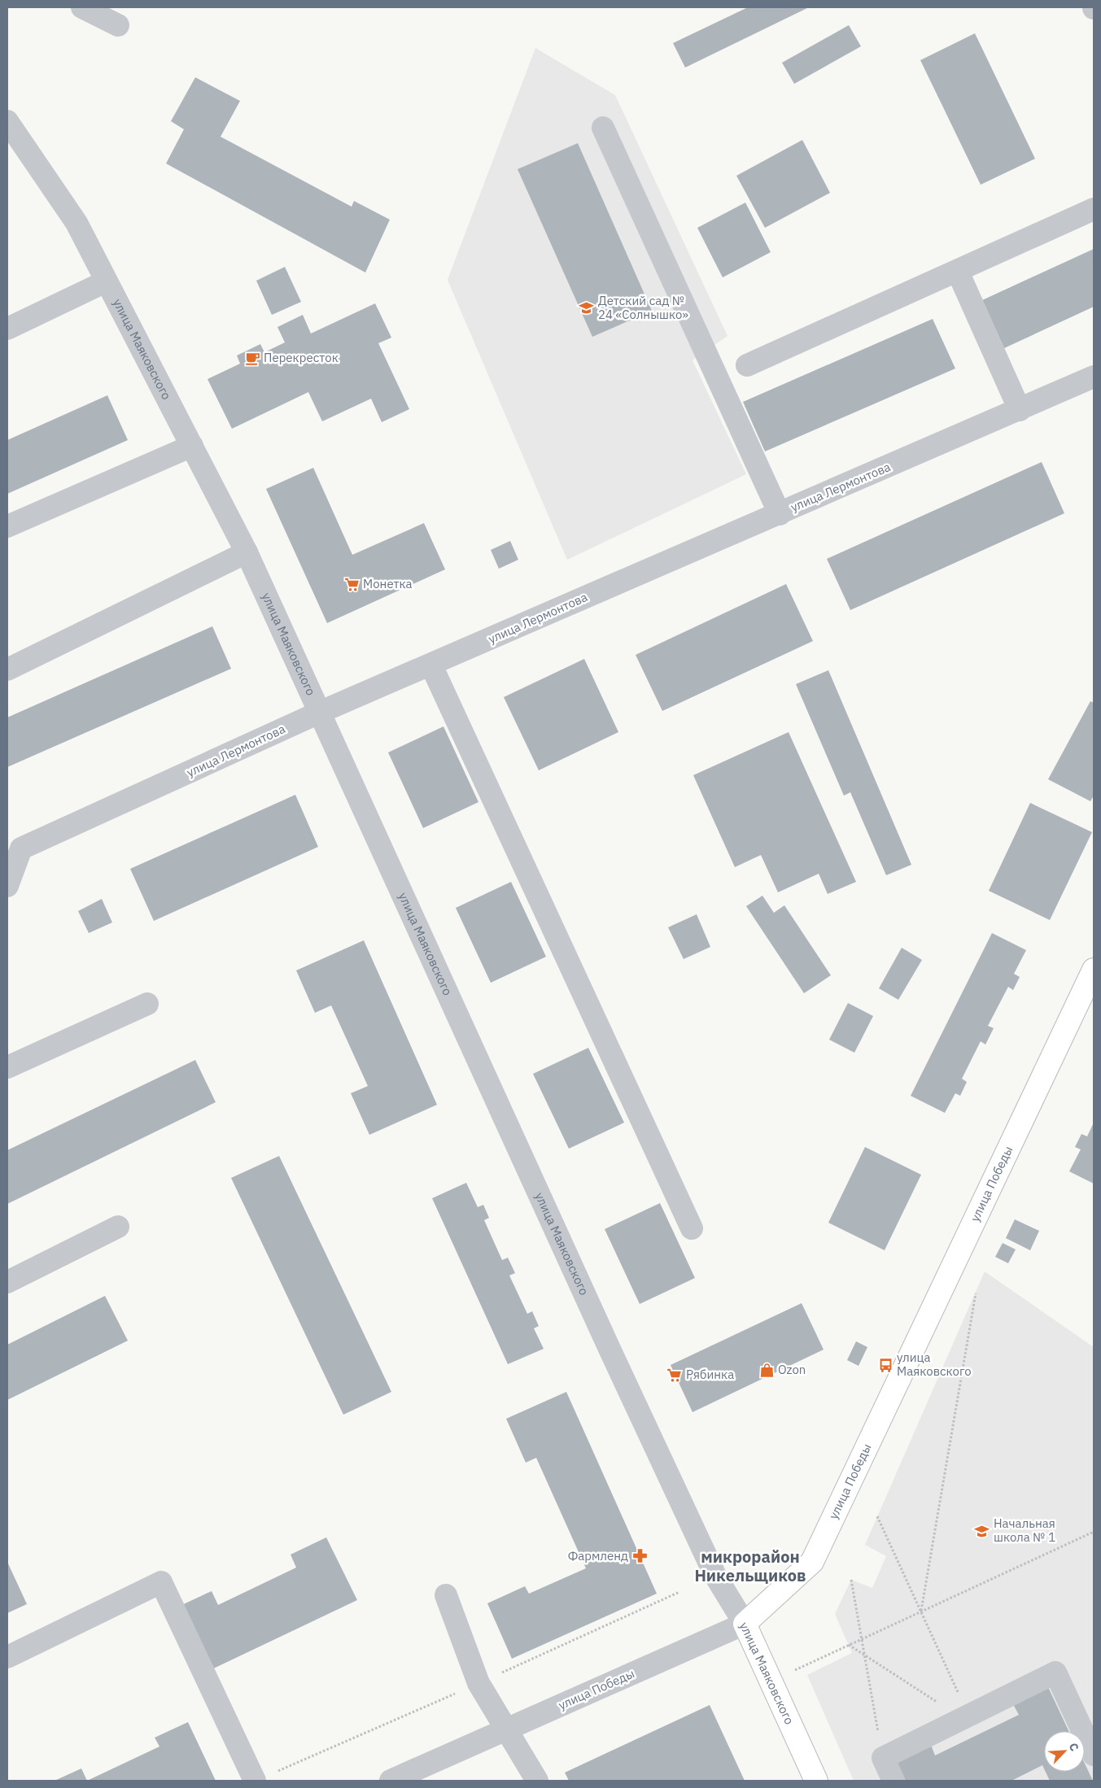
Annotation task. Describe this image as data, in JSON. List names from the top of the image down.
{
  "streets": {
    "main road": ["улица Маяковского", "улица Победы"],
    "street": ["улица Лермонтова"]
  },
  "crossings": [
    ["улица Маяковского", "улица Лермонтова"],
    ["улица Маяковского", "улица Победы"]
  ],
  "districts": ["микрорайон Никельщиков"],
  "places": {
    "school or university": ["Детский сад № 24 «Солнышко»", "Начальная школа № 1"],
    "cafe": ["Перекресток"],
    "supermarket": ["Монетка", "Рябинка"],
    "bus stop": ["улица Маяковского"],
    "shop": ["Ozon"],
    "pharmacy": ["Фармленд"]
  },
  "north": "top right"
}
